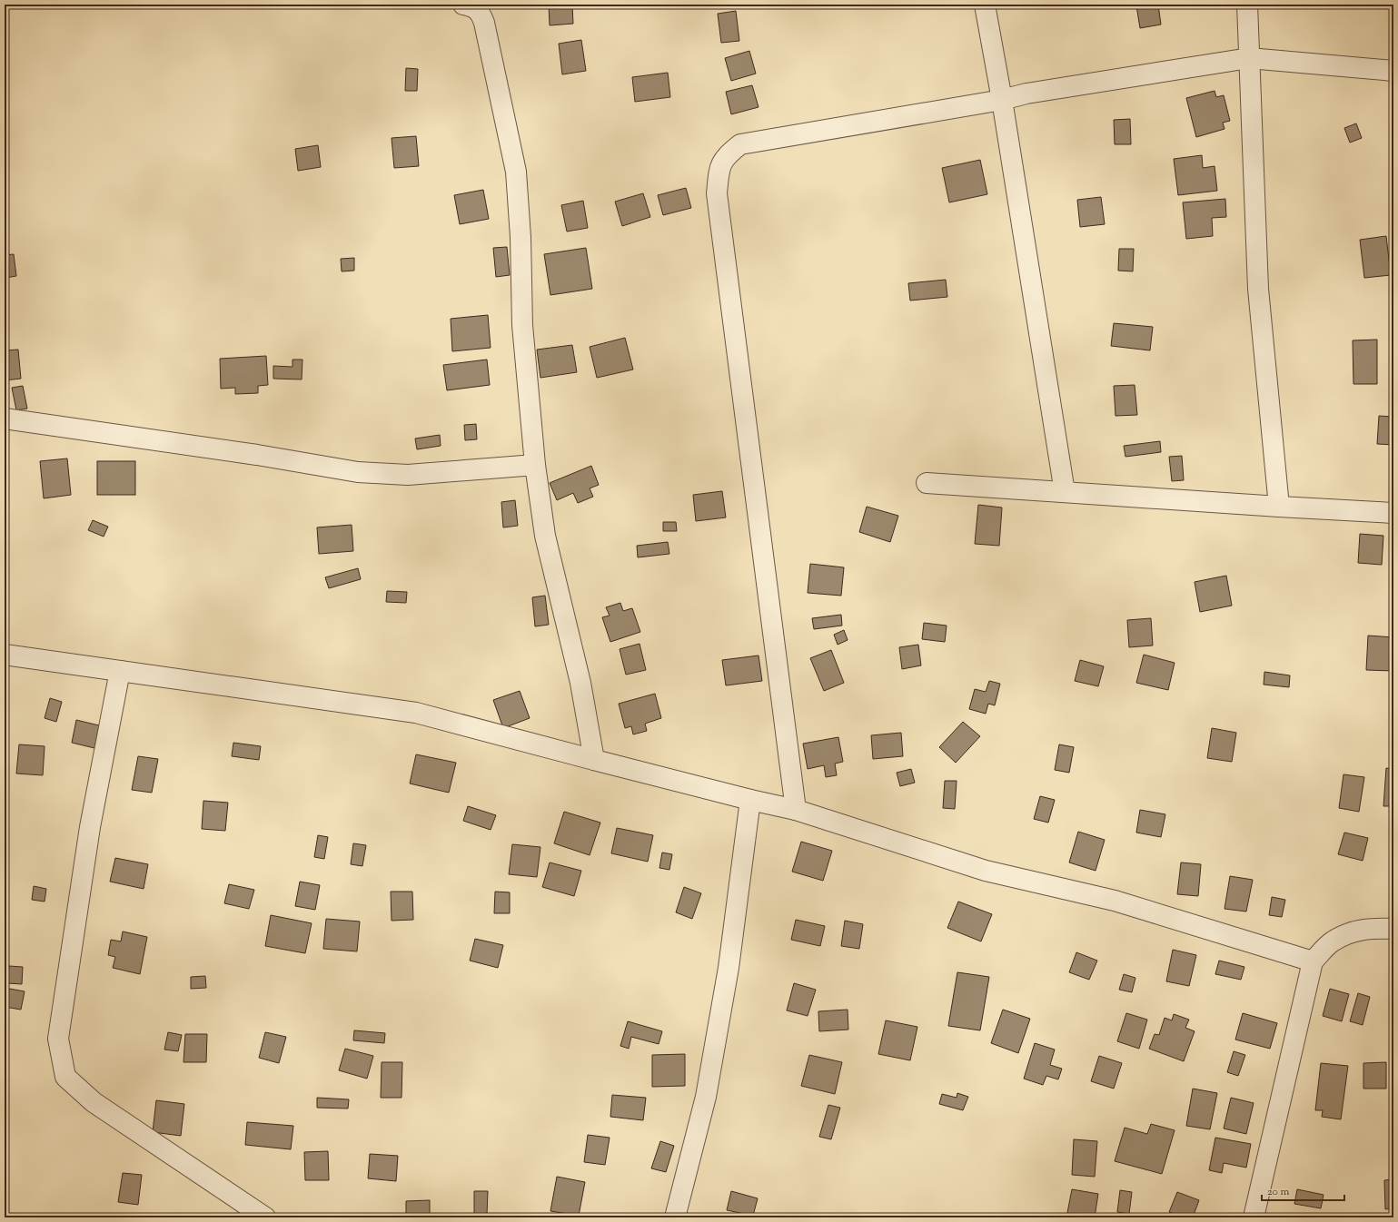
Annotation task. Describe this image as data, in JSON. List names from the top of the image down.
{
  "scale_bar": "20 m"
}
